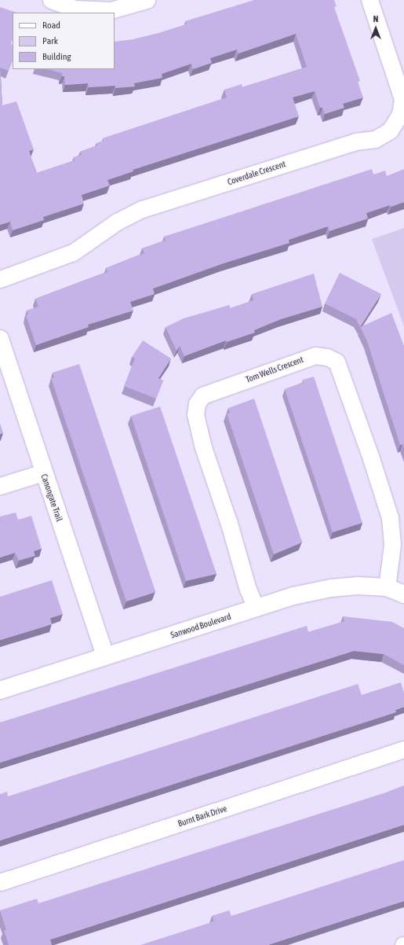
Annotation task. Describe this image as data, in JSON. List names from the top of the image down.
{
  "streets": {
    "street": [
      "Coverdale Crescent",
      "Tom Wells Crescent",
      "Canongate Trail",
      "Sanwood Boulevard",
      "Burnt Bark Drive"
    ]
  },
  "crossings": [
    ["Tom Wells Crescent", "Sanwood Boulevard"],
    ["Canongate Trail", "Sanwood Boulevard"]
  ],
  "legend": ["Road", "Park", "Building"],
  "north": "top"
}
